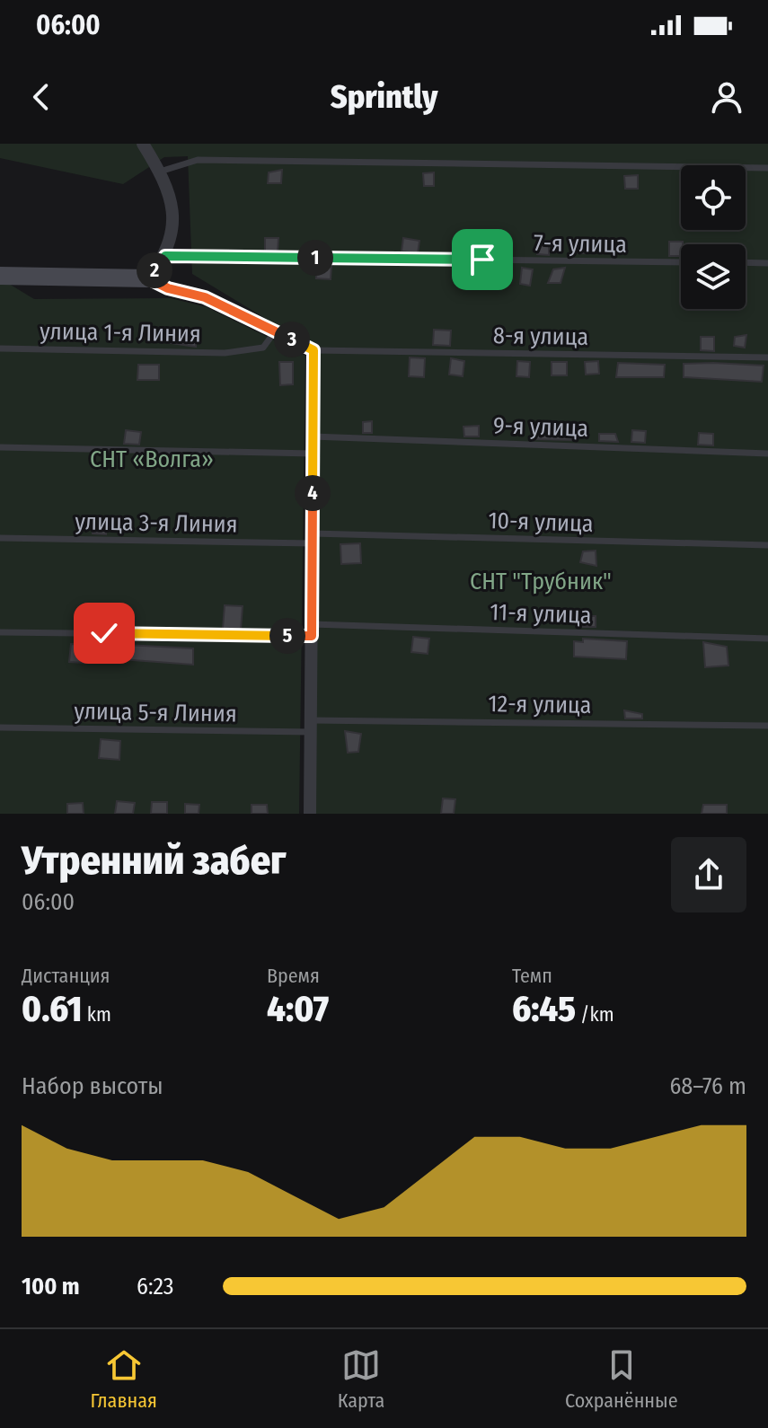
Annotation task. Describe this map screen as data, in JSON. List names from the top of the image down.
{
  "streets": {
    "lane": [
      "7-я улица",
      "улица 1-я Линия",
      "8-я улица",
      "9-я улица",
      "10-я улица",
      "улица 3-я Линия",
      "11-я улица",
      "12-я улица",
      "улица 5-я Линия"
    ]
  },
  "crossings": [
    ["10-я улица", "улица 3-я Линия"],
    ["12-я улица", "улица 5-я Линия"]
  ],
  "parks": ["СНТ «Волга»", "СНТ \"Трубник\""],
  "page": {
    "status": "06:00",
    "header": "Sprintly",
    "pins": [
      "1",
      "2",
      "3",
      "4",
      "5"
    ],
    "heading": ["Утренний забег", "06:00"],
    "stats": [
      ["Дистанция", "0.61 km"],
      ["Время", "4:07"],
      ["Темп", "6:45 /km"]
    ],
    "chart": ["Набор высоты", "68–76 m"],
    "list": [
      {
        "name": "100 m",
        "note": "6:23"
      }
    ],
    "tabs": ["Главная", "Карта", "Сохранённые"]
  }
}
